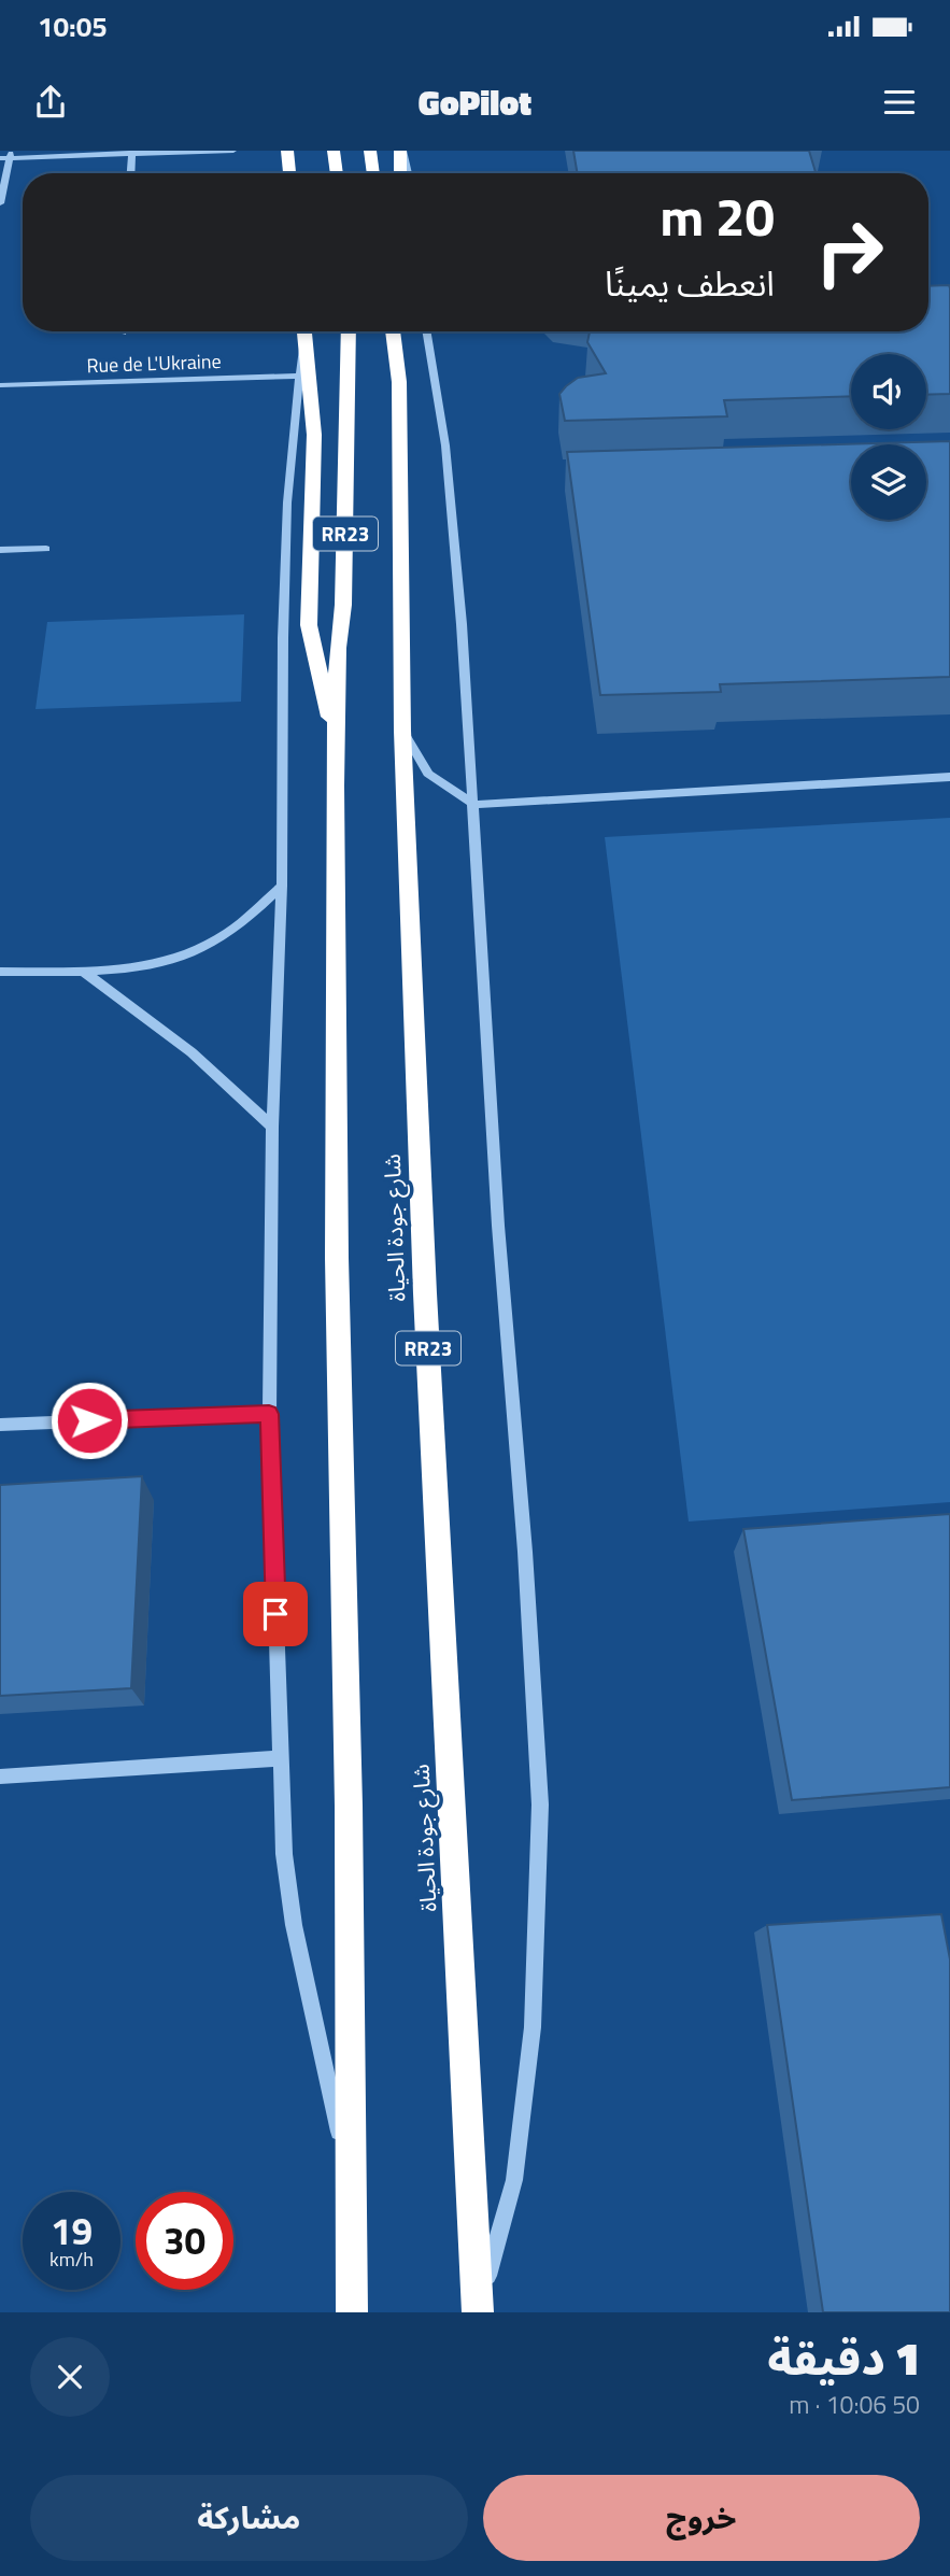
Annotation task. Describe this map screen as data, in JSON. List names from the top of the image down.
{
  "streets": {
    "highway": ["RR23", "شارع جودة الحياة"],
    "street": ["Rue de L'Ukraine"]
  },
  "page": {
    "status": "10:05",
    "header": "GoPilot",
    "turn": ["20 m", "انعطف يمينًا"],
    "speed": "19 km/h",
    "limit": "30",
    "heading": ["1 دقيقة", "50 m · 10:06"],
    "buttons": ["خروج", "مشاركة"]
  }
}
